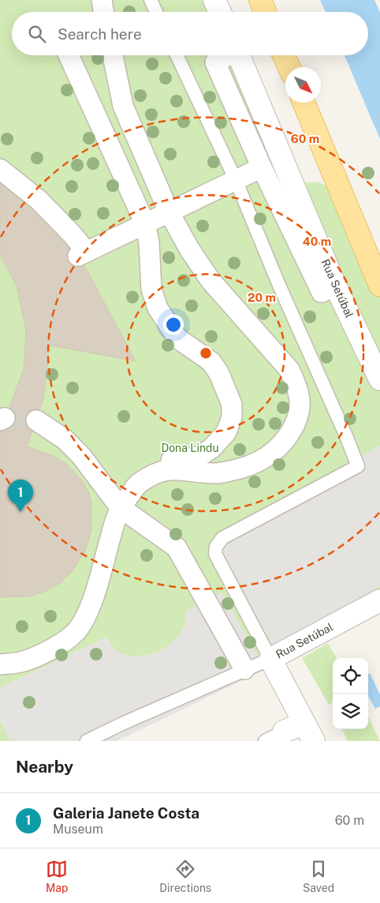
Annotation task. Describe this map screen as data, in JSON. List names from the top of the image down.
{
  "streets": {
    "street": ["Rua Setúbal"]
  },
  "parks": ["Dona Lindu"],
  "north": "bottom right",
  "page": {
    "search": "Search here",
    "pins": "1",
    "heading": "Nearby",
    "list": [
      {
        "mark": "1",
        "name": "Galeria Janete Costa",
        "note": "Museum",
        "value": "60 m"
      }
    ],
    "nav": ["Map", "Directions", "Saved"]
  },
  "rings": ["60 m", "40 m", "20 m"]
}
